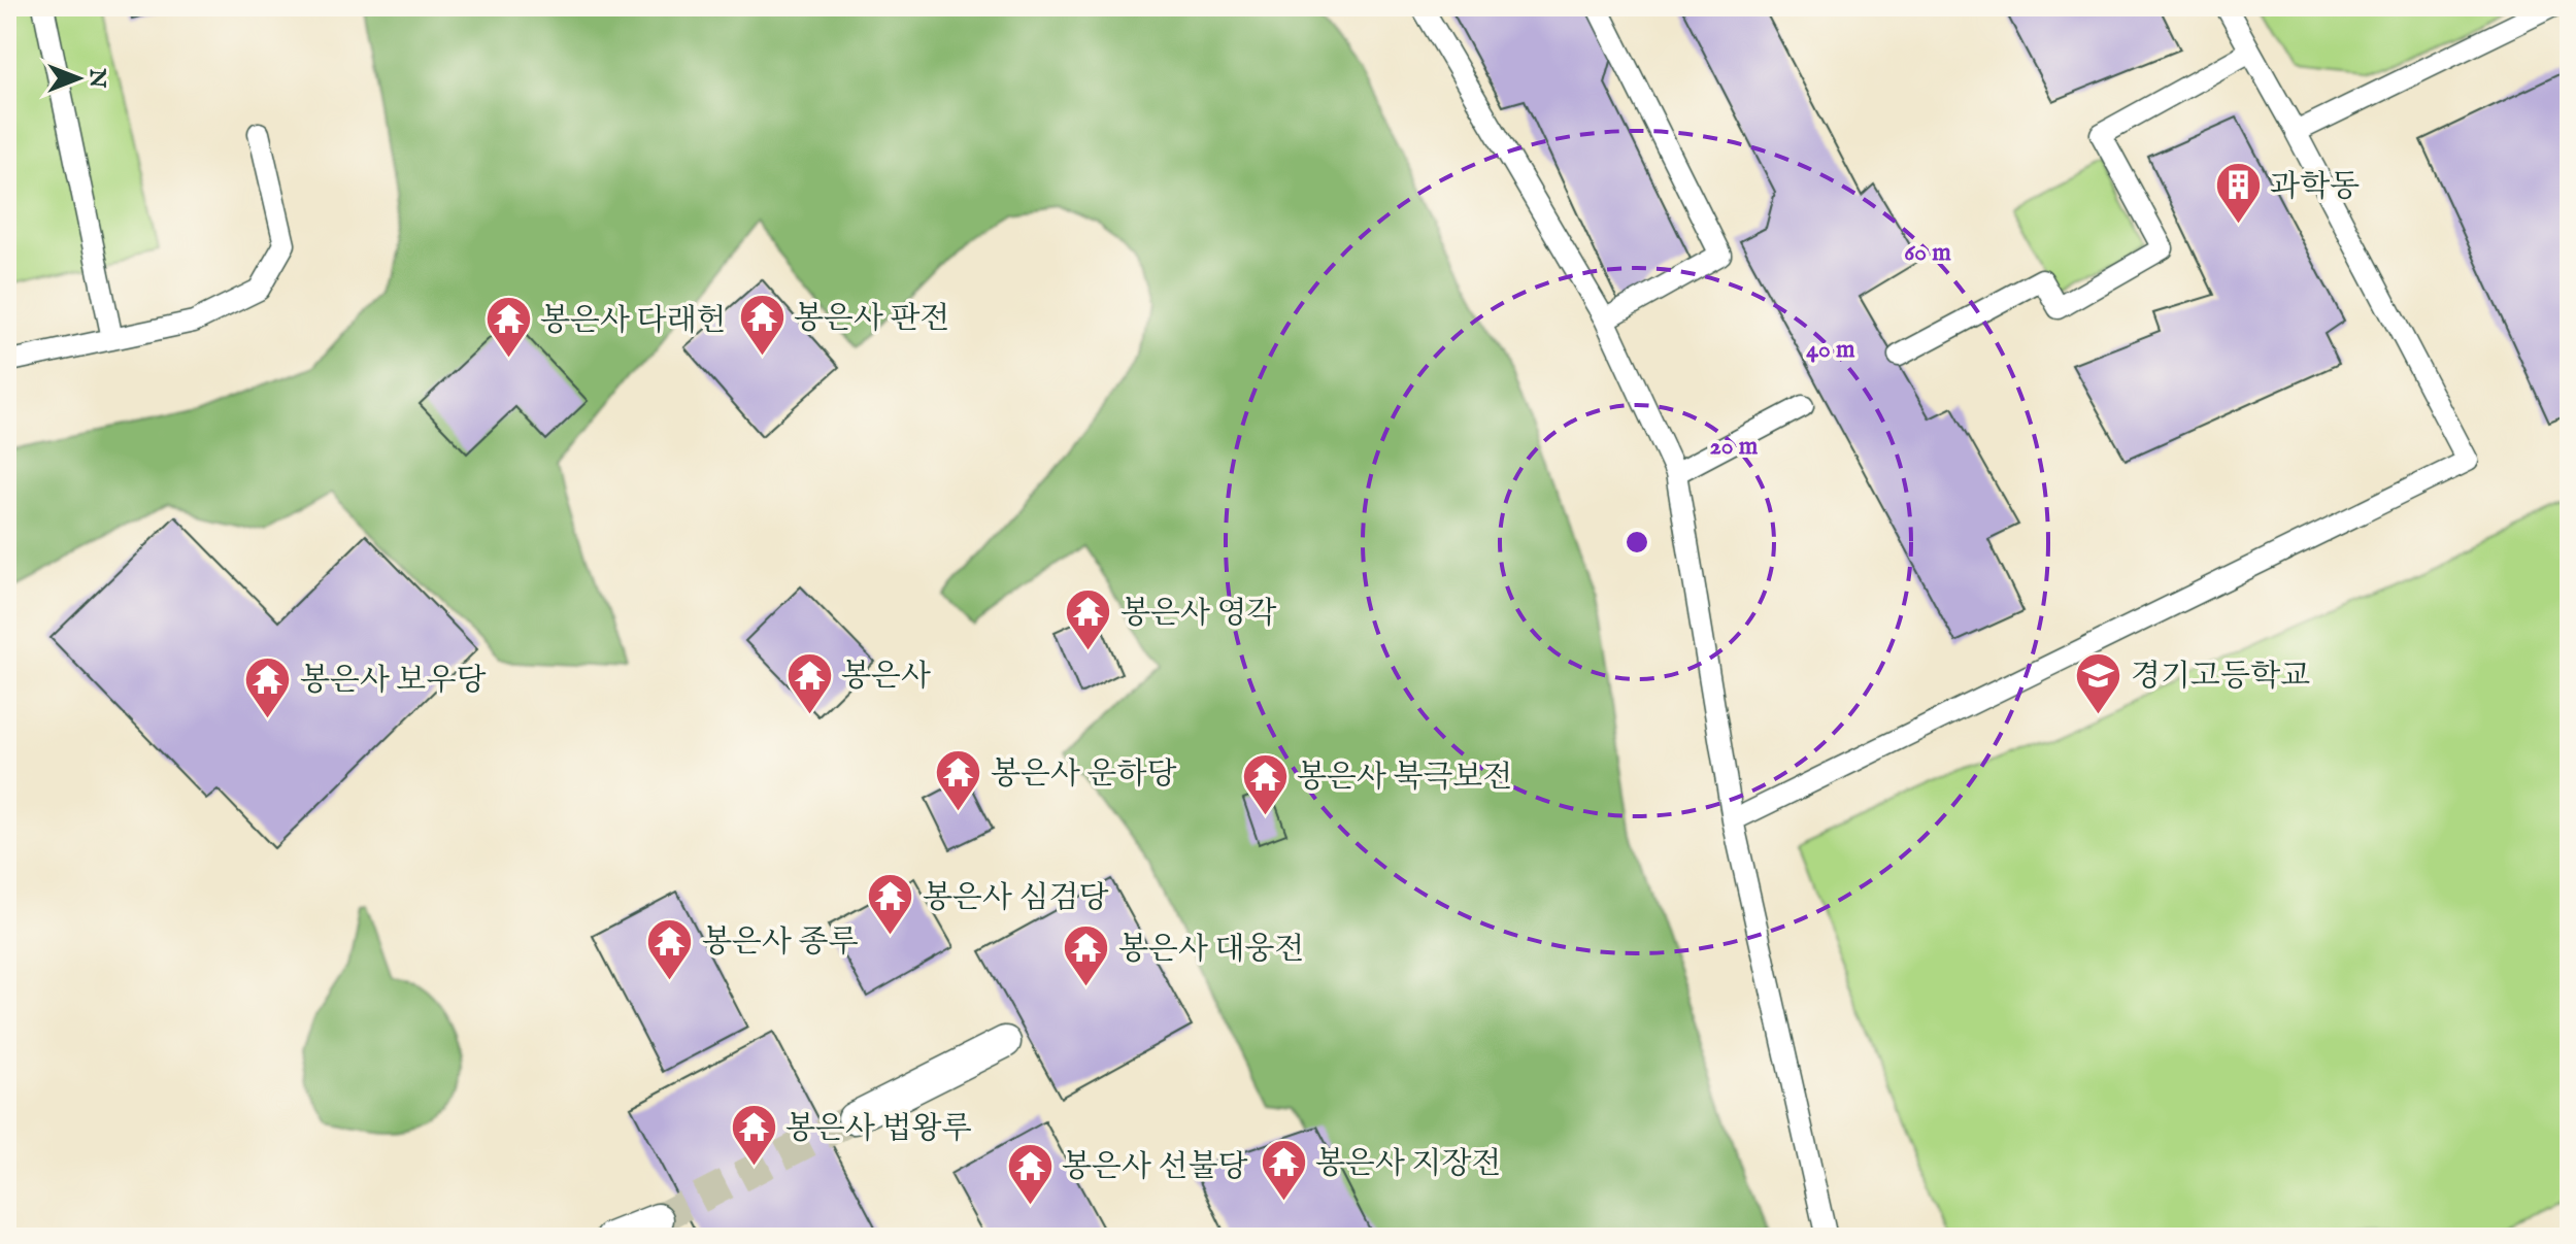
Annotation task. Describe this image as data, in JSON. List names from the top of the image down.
{
  "places": {
    "building": ["과학동"],
    "temple": [
      "봉은사 판전",
      "봉은사 다래헌",
      "봉은사 영각",
      "봉은사",
      "봉은사 보우당",
      "봉은사 운하당",
      "봉은사 북극보전",
      "봉은사 심검당",
      "봉은사 종루",
      "봉은사 대웅전",
      "봉은사 법왕루",
      "봉은사 지장전",
      "봉은사 선불당"
    ],
    "school or university": ["경기고등학교"]
  },
  "north": "right",
  "rings": ["60 m", "40 m", "20 m"]
}
